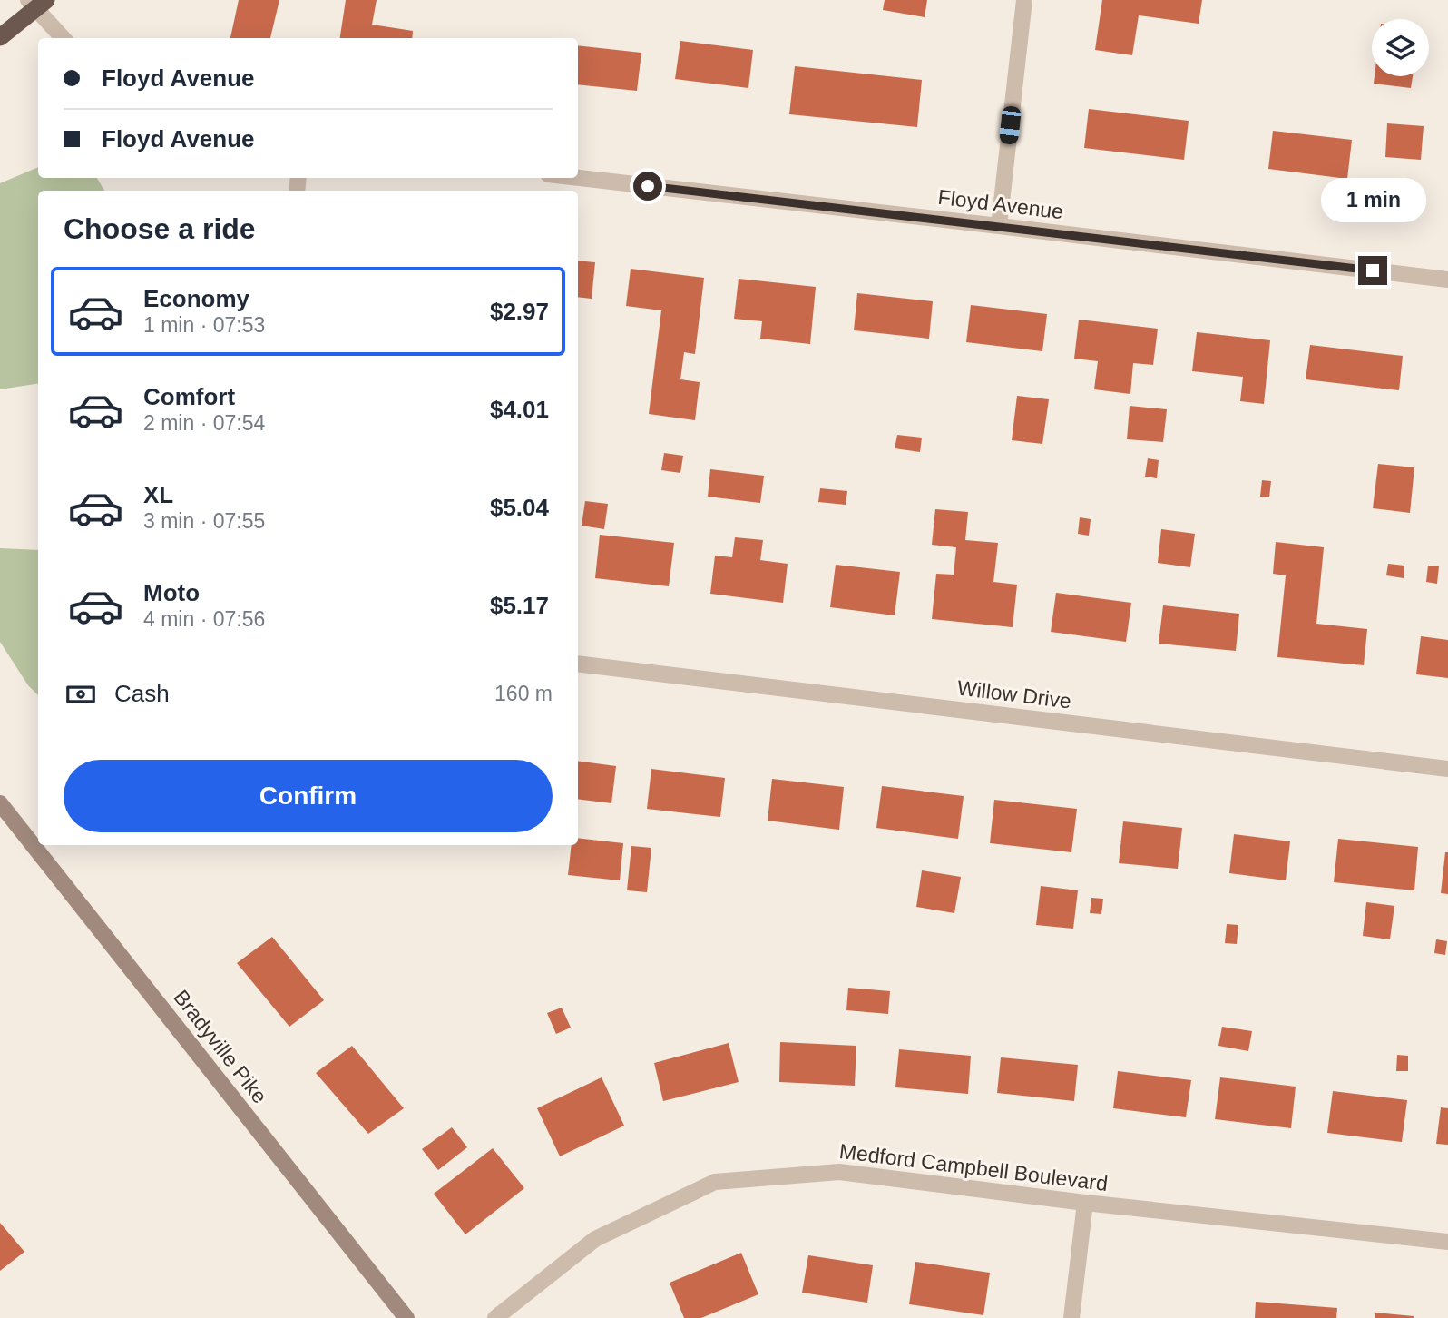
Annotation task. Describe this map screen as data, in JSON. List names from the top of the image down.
{
  "streets": {
    "main road": ["Bradyville Pike"],
    "street": ["Floyd Avenue", "Willow Drive", "Medford Campbell Boulevard"]
  },
  "page": {
    "banner": ["Floyd Avenue", "Floyd Avenue"],
    "bubble": "1 min",
    "heading": "Choose a ride",
    "list": [
      {
        "name": "Economy",
        "note": "1 min · 07:53",
        "value": "$2.97"
      },
      {
        "name": "Comfort",
        "note": "2 min · 07:54",
        "value": "$4.01"
      },
      {
        "name": "XL",
        "note": "3 min · 07:55",
        "value": "$5.04"
      },
      {
        "name": "Moto",
        "note": "4 min · 07:56",
        "value": "$5.17"
      }
    ],
    "pay": ["Cash", "160 m"],
    "buttons": "Confirm"
  }
}
